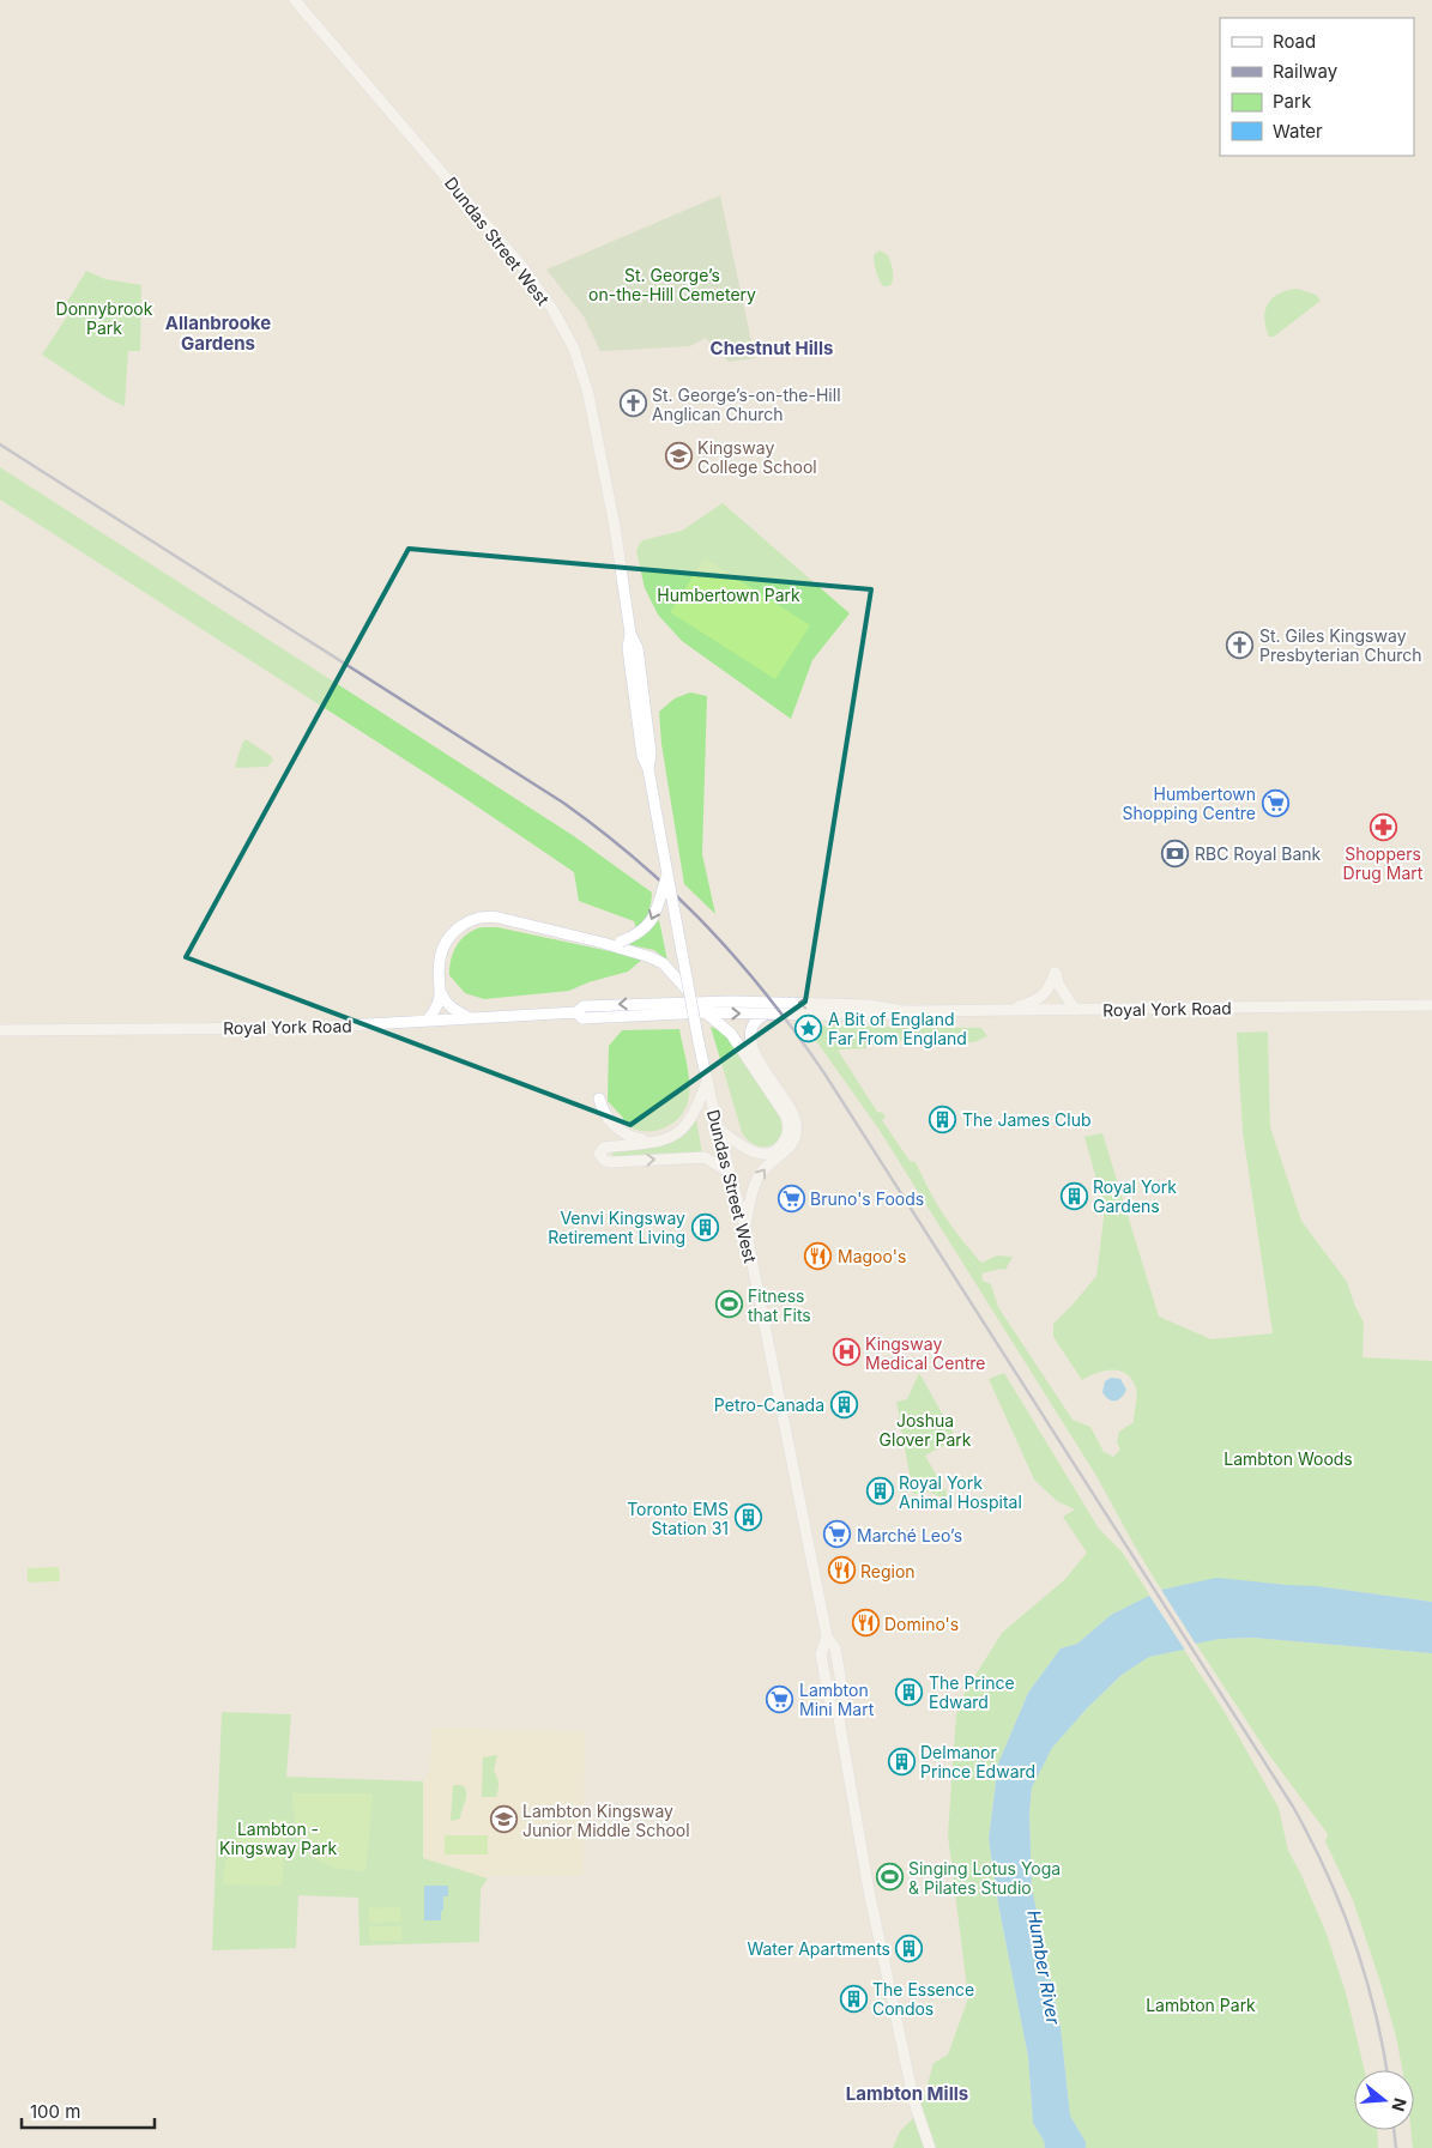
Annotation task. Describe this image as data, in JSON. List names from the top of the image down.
{
  "streets": {
    "main road": ["Dundas Street West", "Royal York Road"]
  },
  "districts": ["Allanbrooke Gardens", "Chestnut Hills", "Lambton Mills"],
  "water": ["Humber River"],
  "parks": [
    "St. George’s on-the-Hill Cemetery",
    "Donnybrook Park",
    "Humbertown Park",
    "Joshua Glover Park",
    "Lambton Woods",
    "Lambton - Kingsway Park",
    "Lambton Park"
  ],
  "places": {
    "church": ["St. George’s-on-the-Hill Anglican Church", "St. Giles Kingsway Presbyterian Church"],
    "school or university": ["Kingsway College School", "Lambton Kingsway Junior Middle School"],
    "supermarket": [
      "Humbertown Shopping Centre",
      "Bruno's Foods",
      "Marché Leo’s",
      "Lambton Mini Mart"
    ],
    "pharmacy": ["Shoppers Drug Mart"],
    "bank": ["RBC Royal Bank"],
    "place": ["A Bit of England Far From England"],
    "building": [
      "The James Club",
      "Royal York Gardens",
      "Venvi Kingsway Retirement Living",
      "Petro-Canada",
      "Royal York Animal Hospital",
      "Toronto EMS Station 31",
      "The Prince Edward",
      "Delmanor Prince Edward",
      "Water Apartments",
      "The Essence Condos"
    ],
    "restaurant": ["Magoo's", "Region", "Domino's"],
    "sports": ["Fitness that Fits", "Singing Lotus Yoga & Pilates Studio"],
    "hospital": ["Kingsway Medical Centre"]
  },
  "legend": [
    "Road",
    "Railway",
    "Park",
    "Water"
  ],
  "scale_bar": "100 m",
  "north": "right"
}
